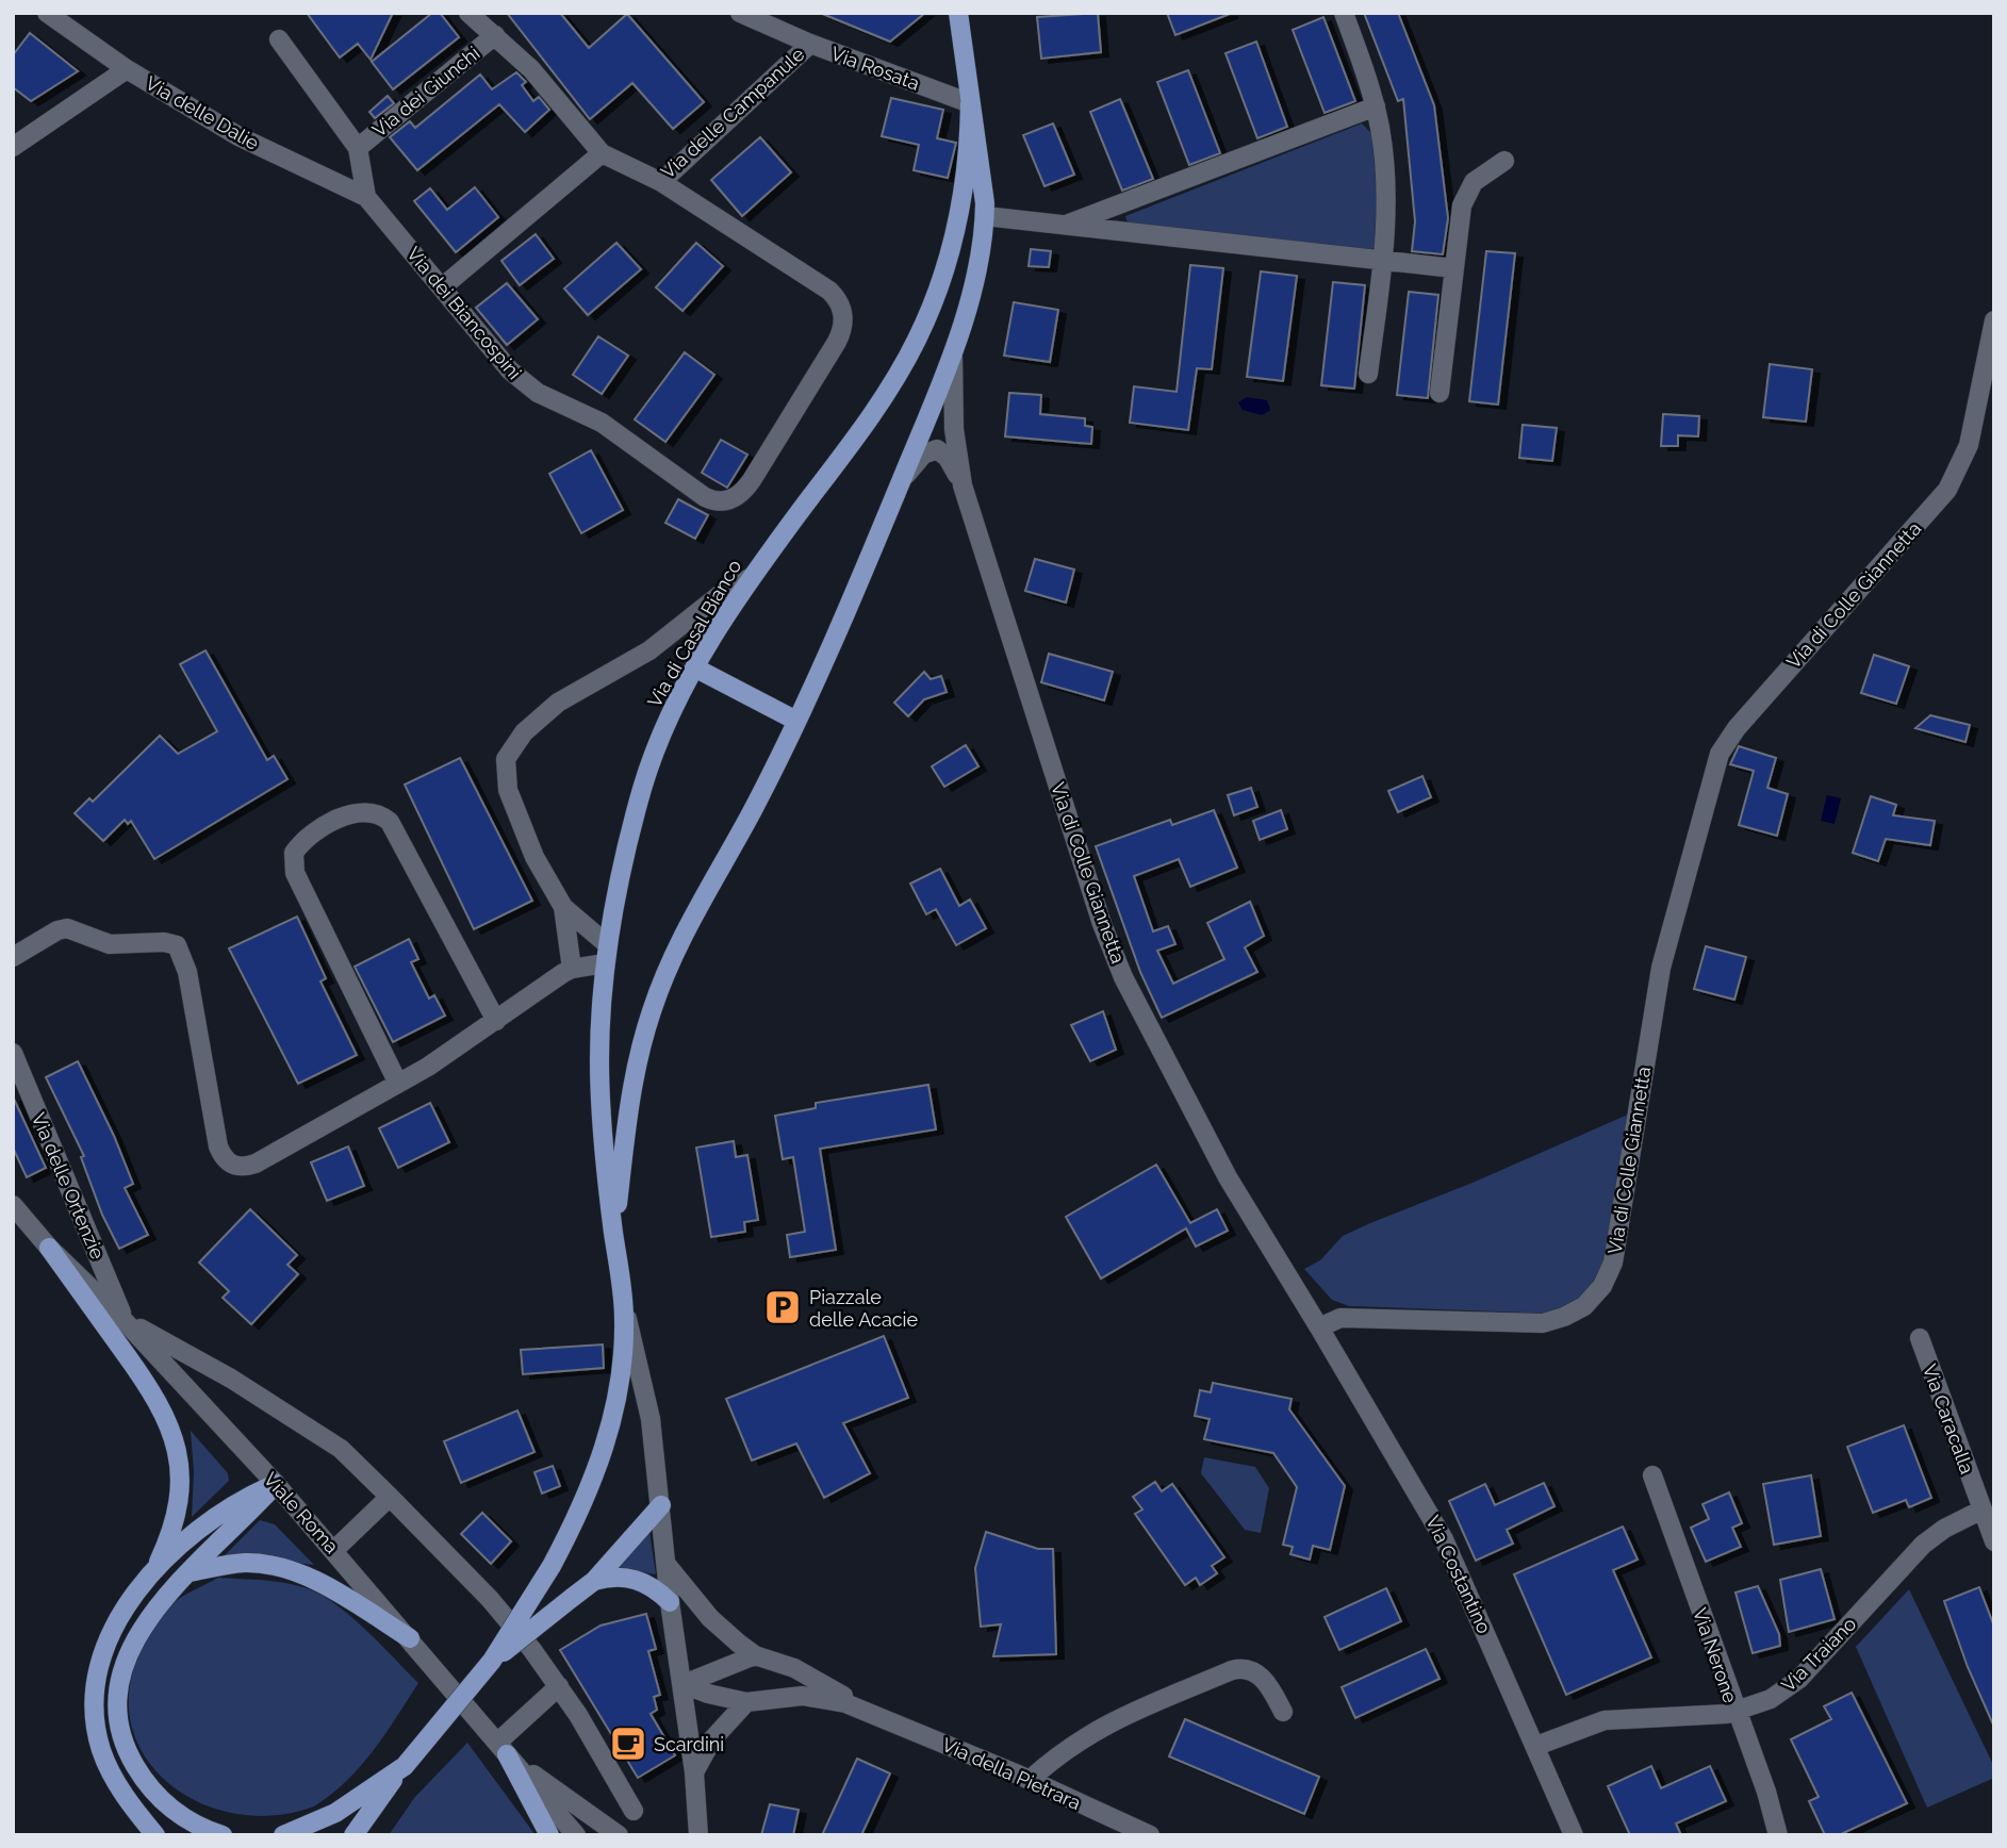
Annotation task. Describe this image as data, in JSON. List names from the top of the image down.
{
  "streets": {
    "main road": ["Via di Casal Bianco"],
    "street": [
      "Via Rosata",
      "Via dei Giunchi",
      "Via delle Dalie",
      "Via delle Campanule",
      "Via dei Biancospini",
      "Via di Colle Giannetta",
      "Via delle Ortenzie",
      "Via Caracalla",
      "Viale Roma",
      "Via Costantino",
      "Via Traiano",
      "Via Nerone",
      "Via della Pietrara"
    ]
  },
  "crossings": [
    ["Via Rosata", "Via delle Campanule"],
    ["Via Rosata", "Via di Casal Bianco"],
    ["Via dei Giunchi", "Via dei Biancospini"],
    ["Via delle Dalie", "Via dei Biancospini"],
    ["Via delle Campanule", "Via dei Biancospini"],
    ["Via di Colle Giannetta", "Via di Casal Bianco"],
    ["Via di Colle Giannetta", "Via Costantino"],
    ["Via delle Ortenzie", "Viale Roma"],
    ["Via Caracalla", "Via Traiano"],
    ["Via Costantino", "Via Traiano"],
    ["Via Traiano", "Via Nerone"]
  ],
  "places": {
    "parking": ["Piazzale delle Acacie"],
    "cafe": ["Scardini"]
  }
}
